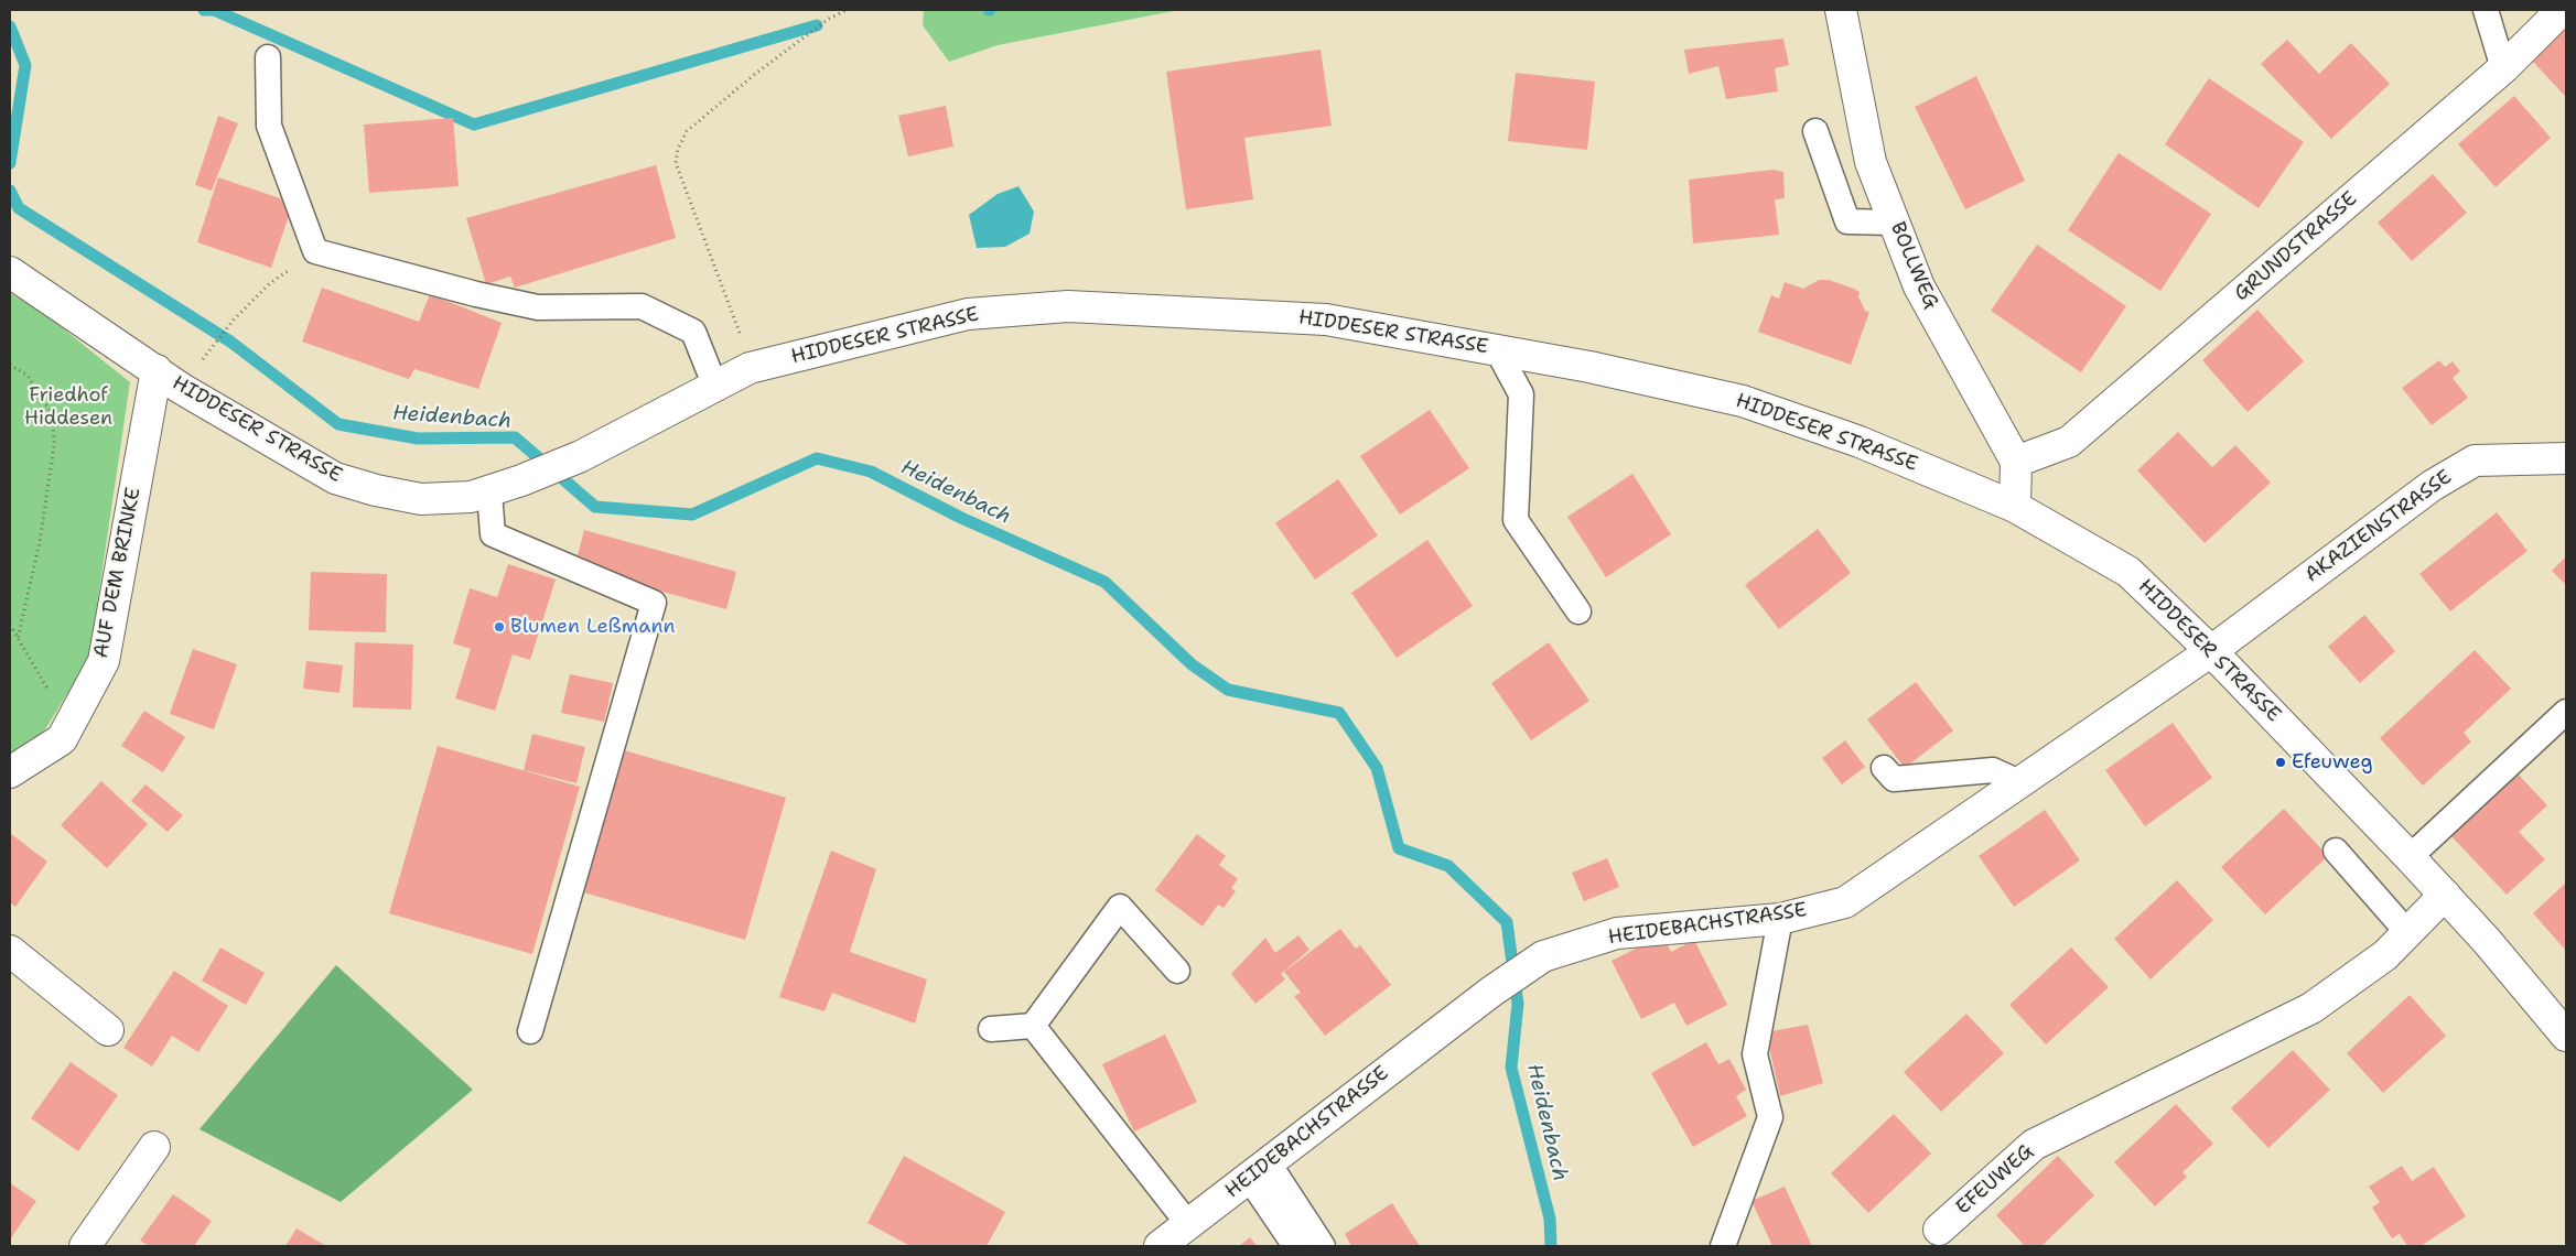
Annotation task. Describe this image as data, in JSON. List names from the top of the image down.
{
  "streets": {
    "street": [
      "GRUNDSTRASSE",
      "BOLLWEG",
      "HIDDESER STRASSE",
      "AKAZIENSTRASSE",
      "AUF DEM BRINKE",
      "HEIDEBACHSTRASSE",
      "EFEUWEG"
    ]
  },
  "crossings": [
    ["GRUNDSTRASSE", "BOLLWEG"],
    ["HIDDESER STRASSE", "AKAZIENSTRASSE"],
    ["HIDDESER STRASSE", "AUF DEM BRINKE"],
    ["HIDDESER STRASSE", "HEIDEBACHSTRASSE"],
    ["HIDDESER STRASSE", "EFEUWEG"],
    ["AKAZIENSTRASSE", "HEIDEBACHSTRASSE"]
  ],
  "water": ["Heidenbach"],
  "parks": ["Friedhof Hiddesen"],
  "places": ["Blumen Leßmann", "Efeuweg"]
}
